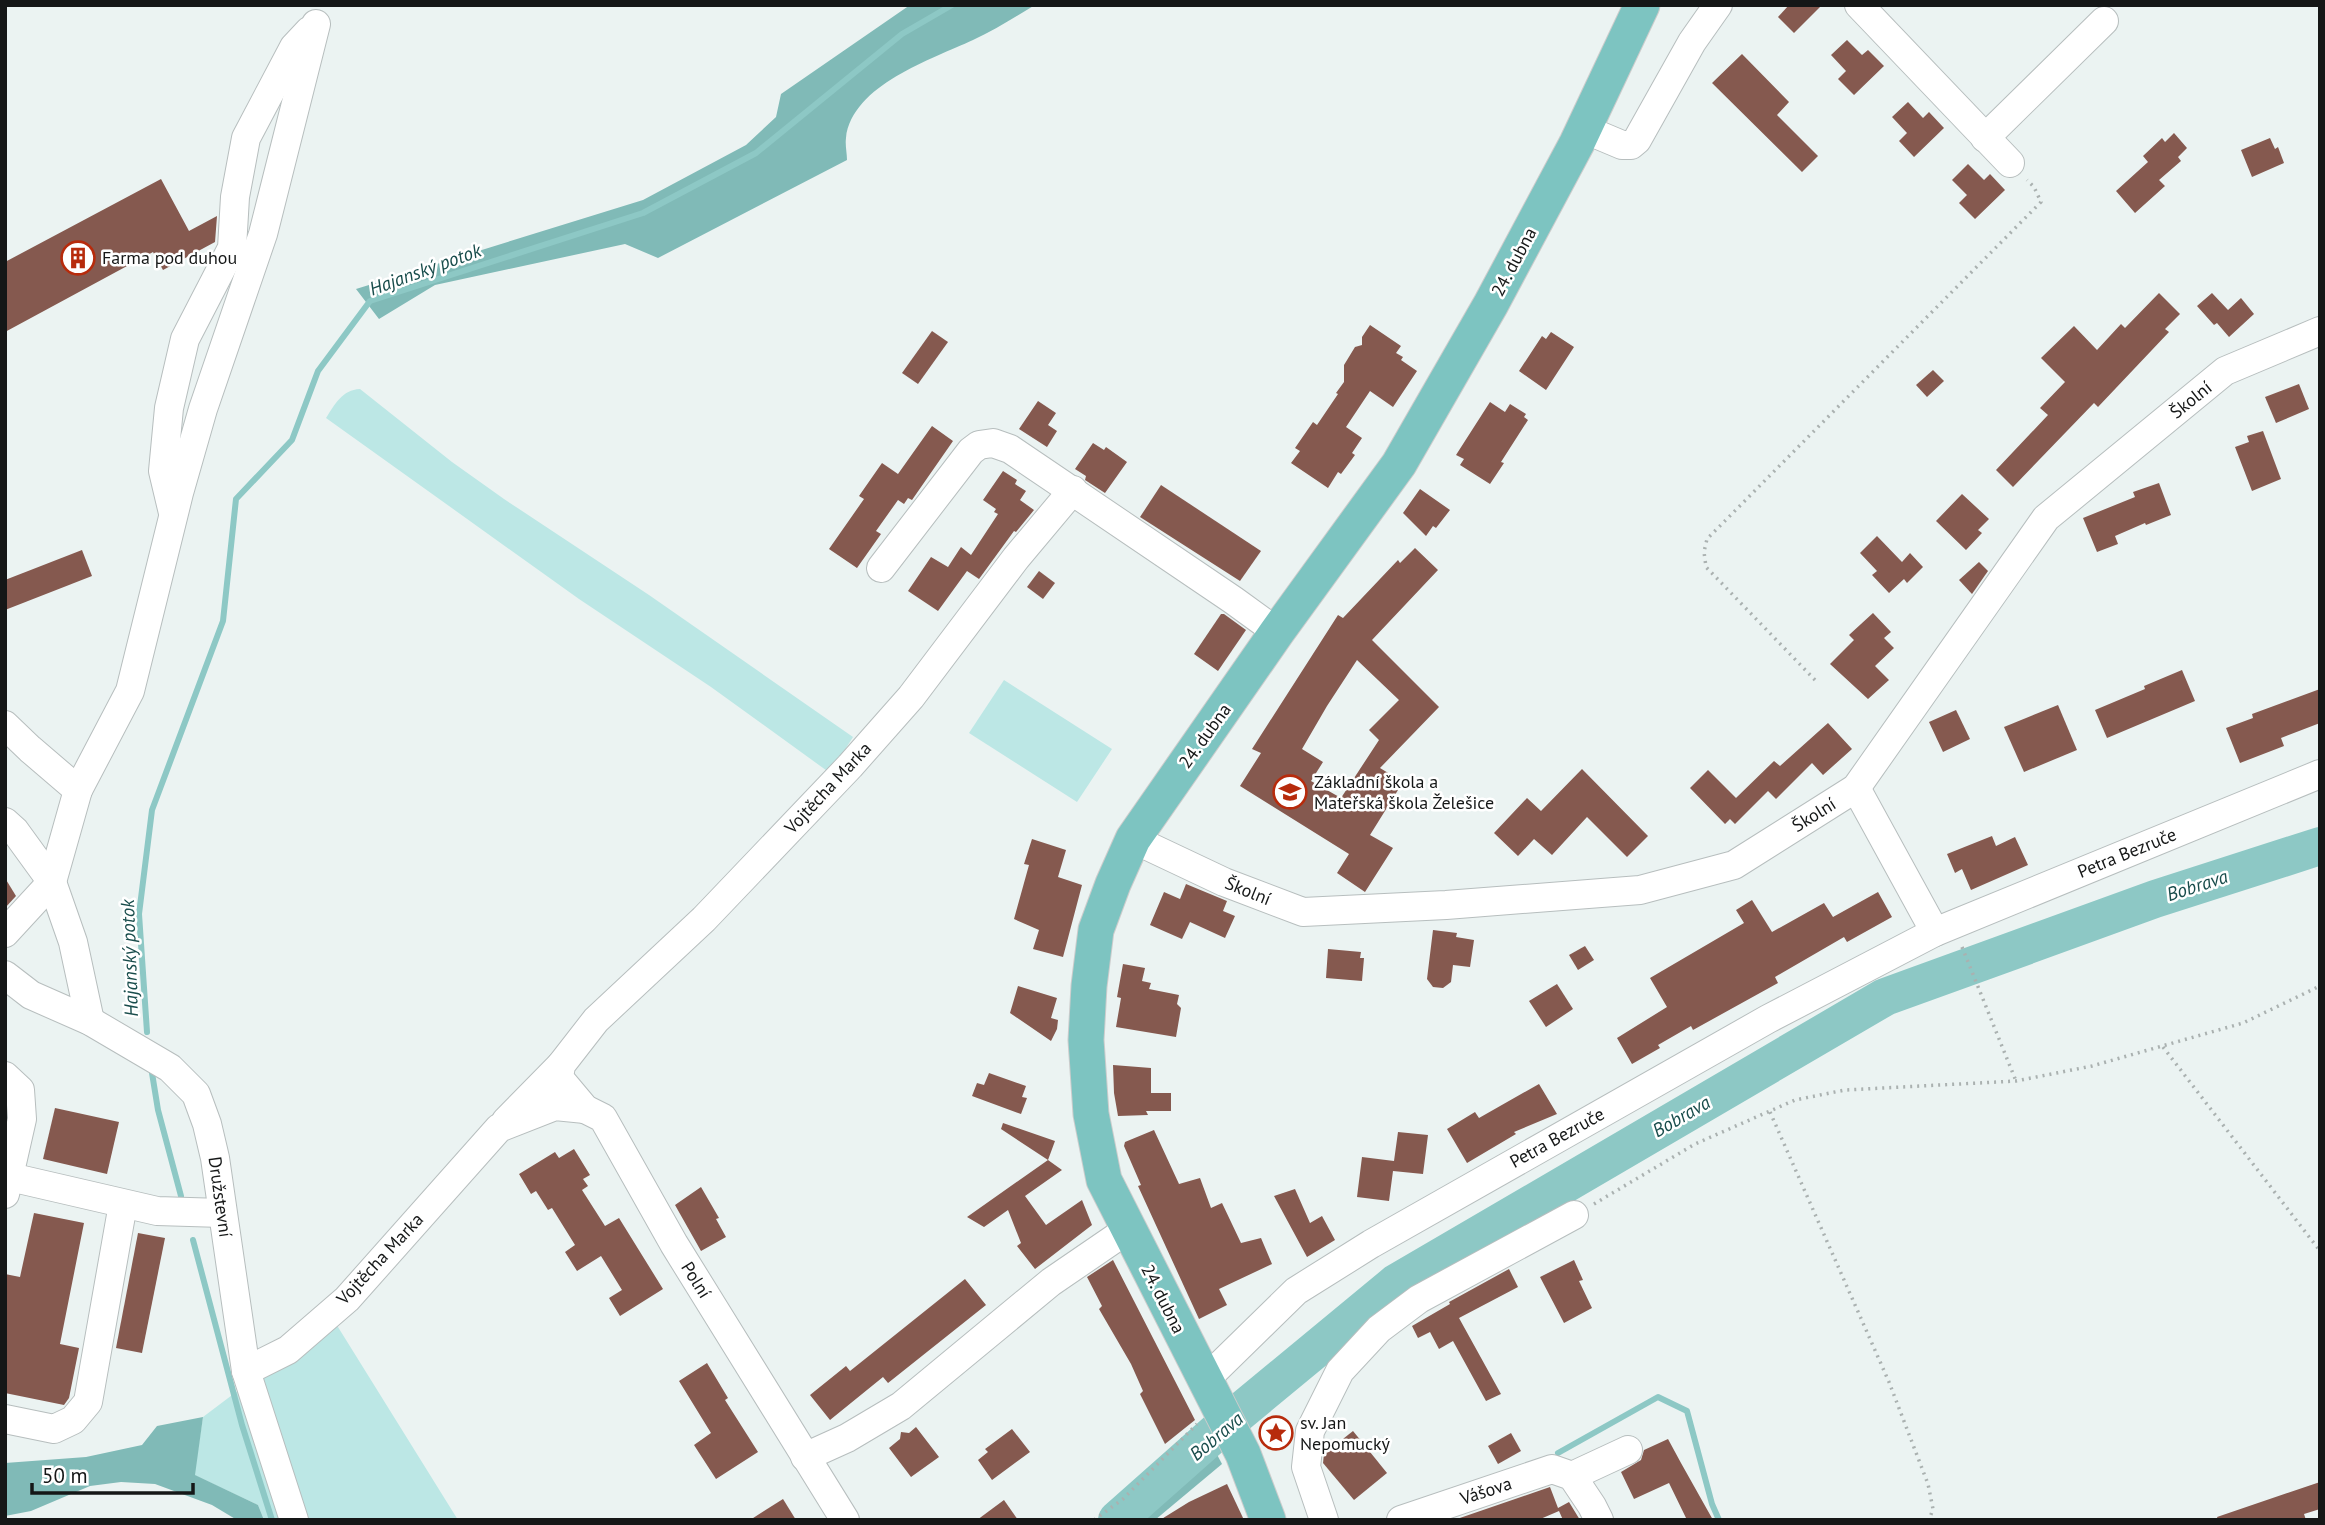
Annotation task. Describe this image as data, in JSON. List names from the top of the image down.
{
  "streets": {
    "main road": ["24. dubna"],
    "street": [
      "Školní",
      "Vojtěcha Marka",
      "Petra Bezruče",
      "Družstevní",
      "Polní",
      "Vášova"
    ]
  },
  "crossings": [
    ["24. dubna", "Školní"],
    ["24. dubna", "Petra Bezruče"],
    ["Vojtěcha Marka", "Družstevní"],
    ["Vojtěcha Marka", "Polní"]
  ],
  "water": ["Hajanský potok", "Bobrava"],
  "places": {
    "building": ["Farma pod duhou"],
    "school or university": ["Základní škola a Mateřská škola Želešice"],
    "place": ["sv. Jan Nepomucký"]
  },
  "scale_bar": "50 m"
}
